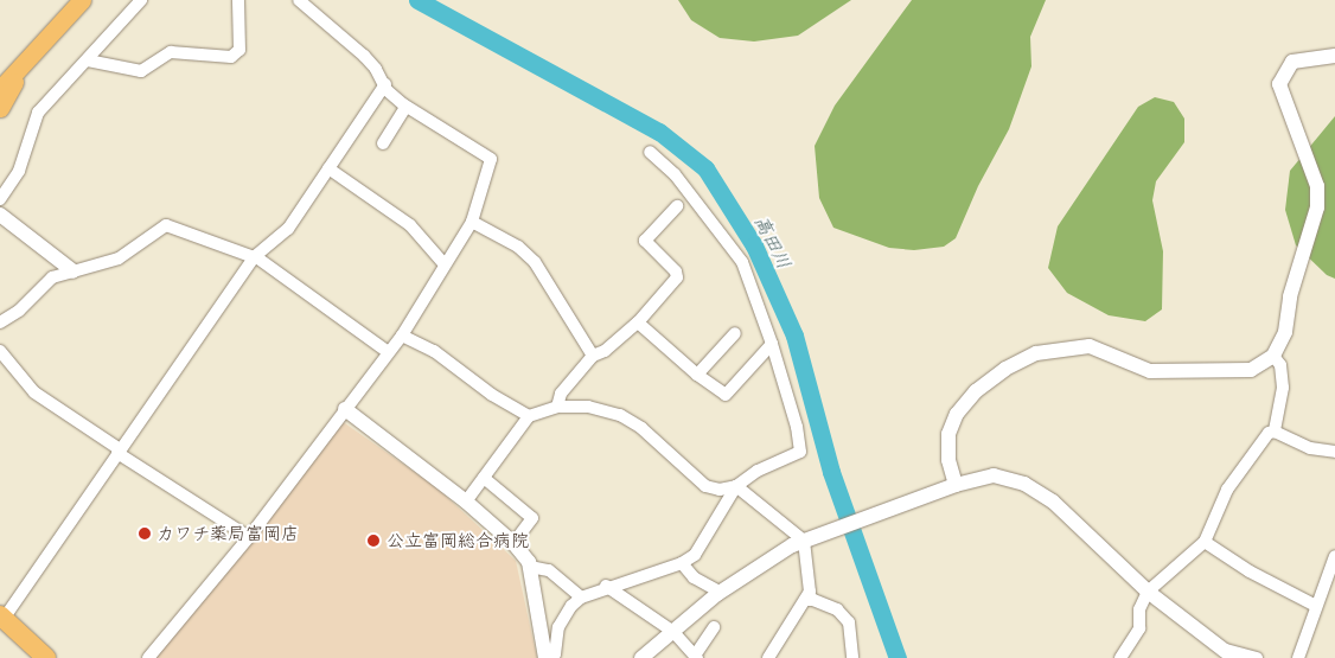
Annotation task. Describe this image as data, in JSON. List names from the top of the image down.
{
  "water": ["高田川"],
  "places": ["カワチ薬局富岡店", "公立富岡総合病院"]
}
